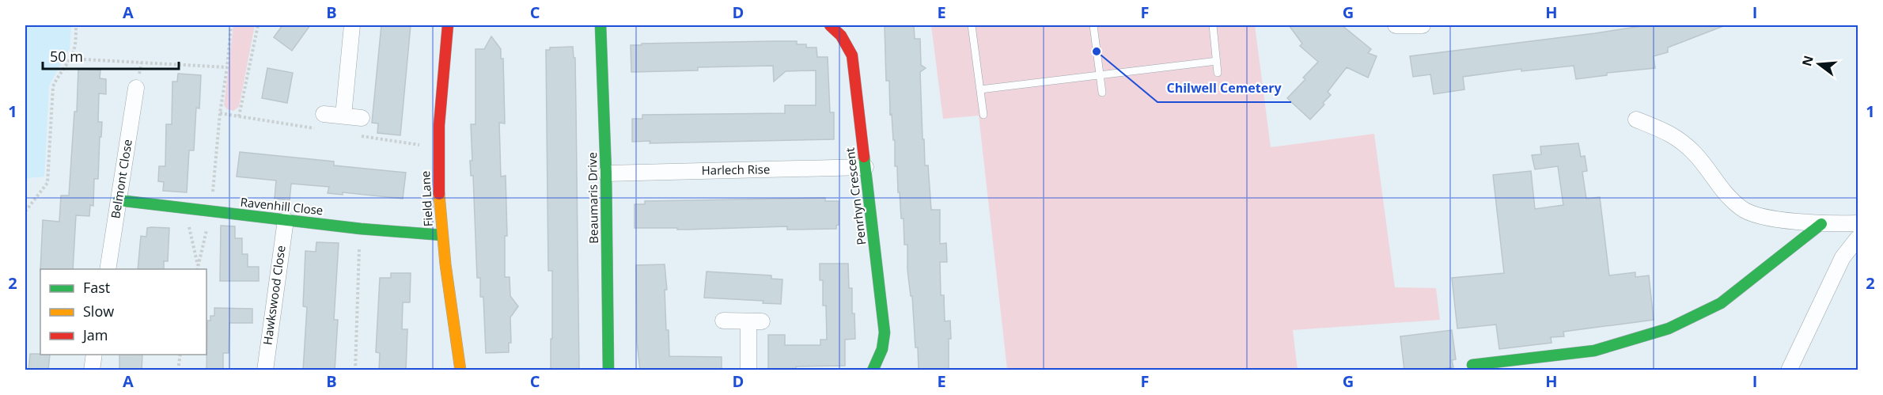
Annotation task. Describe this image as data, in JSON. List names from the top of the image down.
{
  "streets": {
    "street": [
      "Harlech Rise",
      "Belmont Close",
      "Penrhyn Crescent",
      "Beaumaris Drive",
      "Field Lane",
      "Ravenhill Close",
      "Hawkswood Close"
    ]
  },
  "crossings": [
    ["Harlech Rise", "Penrhyn Crescent"],
    ["Harlech Rise", "Beaumaris Drive"],
    ["Belmont Close", "Ravenhill Close"],
    ["Field Lane", "Ravenhill Close"],
    ["Ravenhill Close", "Hawkswood Close"]
  ],
  "places": ["Chilwell Cemetery"],
  "legend": ["Fast", "Slow", "Jam"],
  "scale_bar": "50 m",
  "north": "left",
  "grid": {
    "columns": [
      "A",
      "B",
      "C",
      "D",
      "E",
      "F",
      "G",
      "H",
      "I"
    ],
    "rows": ["1", "2"]
  }
}
